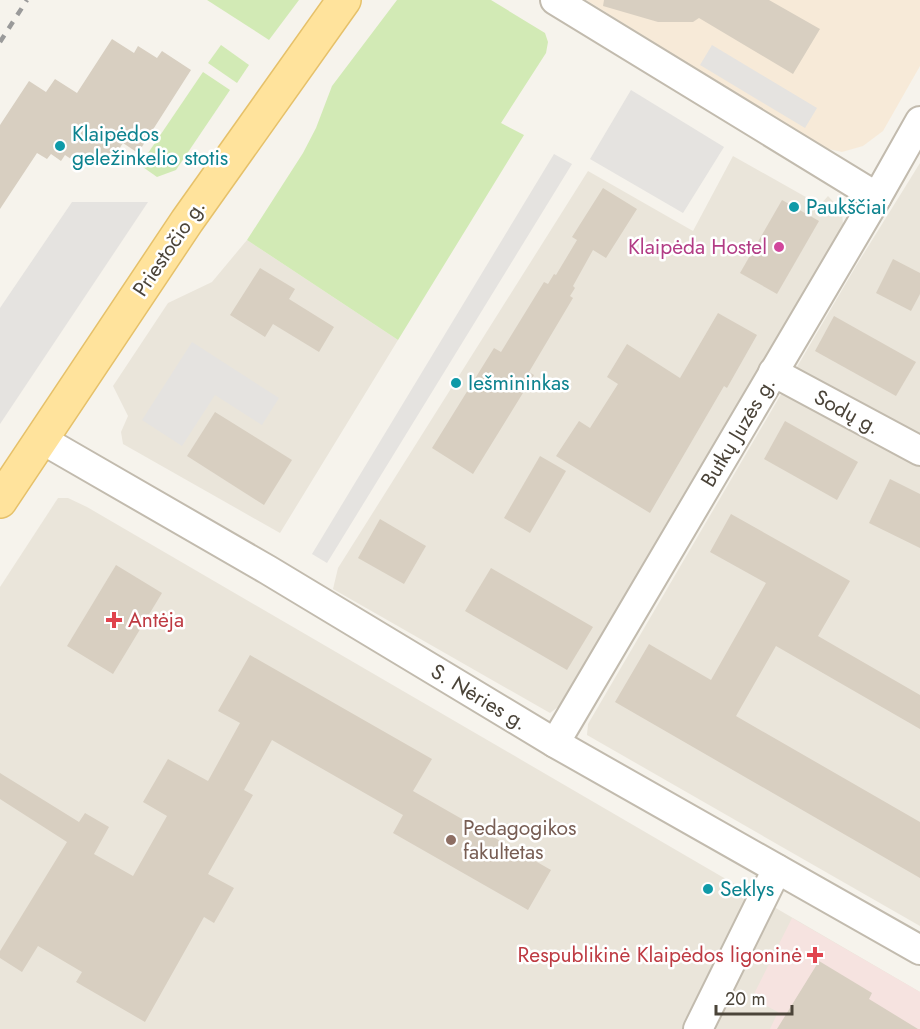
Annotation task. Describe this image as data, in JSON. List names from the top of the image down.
{
  "streets": {
    "main road": ["Priestočio g."],
    "street": ["Sodų g.", "Butkų Juzės g.", "S. Nėries g."]
  },
  "crossings": [
    ["Priestočio g.", "S. Nėries g."],
    ["Sodų g.", "Butkų Juzės g."],
    ["Butkų Juzės g.", "S. Nėries g."]
  ],
  "places": {
    "other": [
      "Klaipėdos geležinkelio stotis",
      "Paukščiai",
      "Klaipėda Hostel",
      "Iešmininkas",
      "Pedagogikos fakultetas",
      "Seklys"
    ],
    "health": ["Antėja", "Respublikinė Klaipėdos ligoninė"]
  },
  "scale_bar": "20 m"
}
